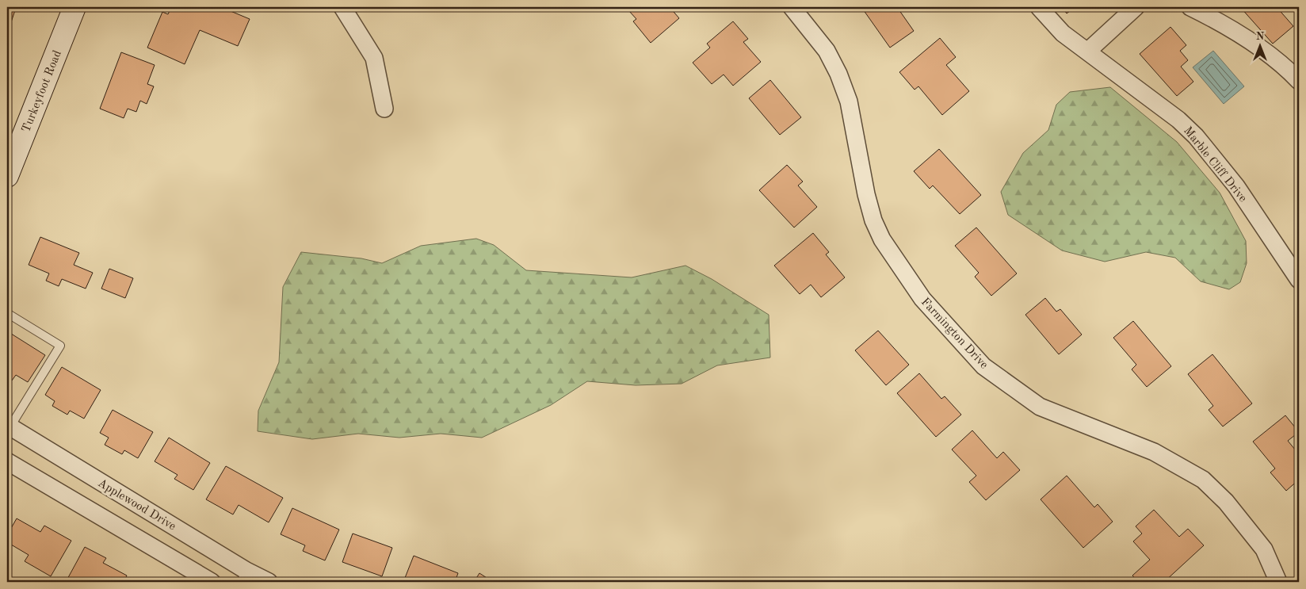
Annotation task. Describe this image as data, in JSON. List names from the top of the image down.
{
  "streets": {
    "main road": ["Turkeyfoot Road"],
    "street": ["Marble Cliff Drive", "Farmington Drive", "Applewood Drive"]
  },
  "north": "top"
}
